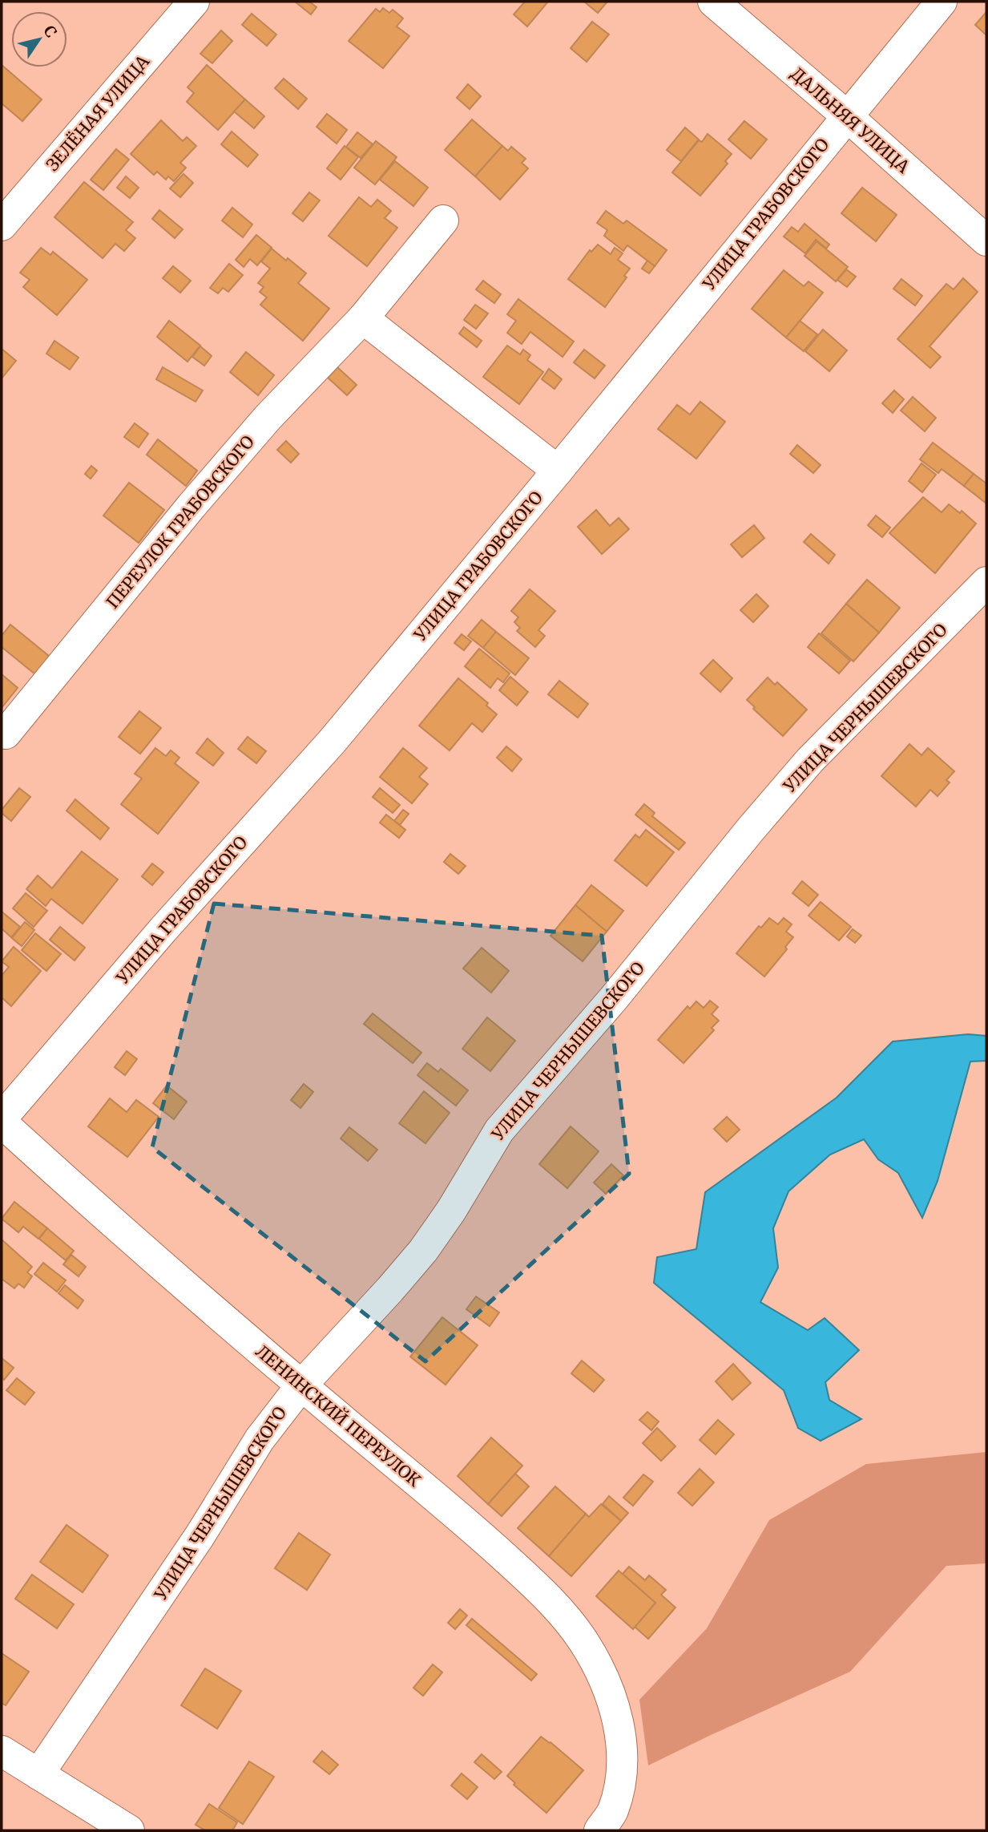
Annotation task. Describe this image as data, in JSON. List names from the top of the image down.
{
  "streets": {
    "street": [
      "ЗЕЛЁНАЯ УЛИЦА",
      "ДАЛЬНЯЯ УЛИЦА",
      "УЛИЦА ГРАБОВСКОГО",
      "ПЕРЕУЛОК ГРАБОВСКОГО",
      "УЛИЦА ЧЕРНЫШЕВСКОГО",
      "ЛЕНИНСКИЙ ПЕРЕУЛОК"
    ]
  },
  "crossings": [
    ["ДАЛЬНЯЯ УЛИЦА", "УЛИЦА ГРАБОВСКОГО"],
    ["УЛИЦА ГРАБОВСКОГО", "ЛЕНИНСКИЙ ПЕРЕУЛОК"],
    ["УЛИЦА ЧЕРНЫШЕВСКОГО", "ЛЕНИНСКИЙ ПЕРЕУЛОК"]
  ],
  "north": "top right"
}
